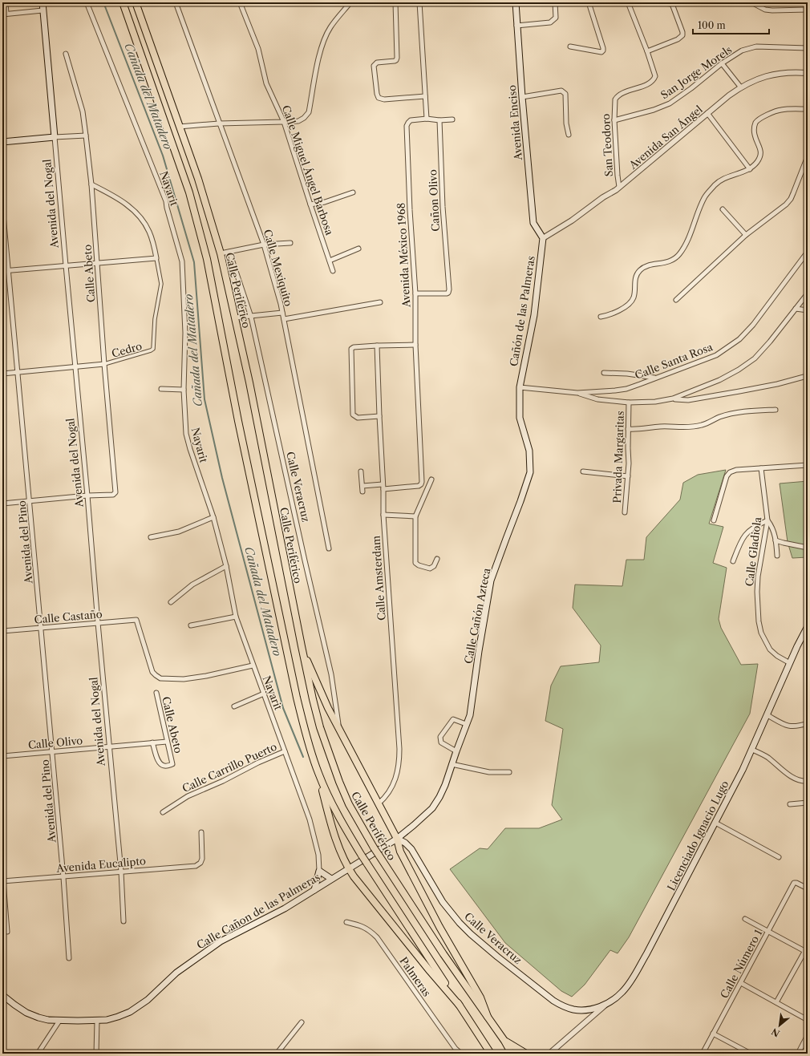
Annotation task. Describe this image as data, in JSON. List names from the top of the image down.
{
  "streets": {
    "highway": ["Calle Periférico"],
    "main road": [
      "Avenida Enciso",
      "Avenida del Nogal",
      "Cañón de las Palmeras",
      "Calle Veracruz",
      "Calle Cañón Azteca",
      "Licenciado Ignacio Lugo",
      "Calle Cañon de las Palmeras"
    ],
    "street": [
      "San Jorge Morels",
      "Avenida San Ángel",
      "San Teodoro",
      "Calle Miguel Ángel Barbosa",
      "Nayarit",
      "Cañon Olivo",
      "Avenida México 1968",
      "Calle Mexiquito",
      "Calle Abeto",
      "Cedro",
      "Calle Santa Rosa",
      "Privada Margaritas",
      "Avenida del Pino",
      "Calle Gladiola",
      "Calle Amsterdam",
      "Calle Castaño",
      "Calle Olivo",
      "Calle Carrillo Puerto",
      "Avenida Eucalipto",
      "Calle Número 1",
      "Palmeras"
    ]
  },
  "crossings": [
    ["San Jorge Morels", "San Teodoro"],
    ["Avenida Enciso", "Avenida San Ángel"],
    ["Avenida Enciso", "Cañón de las Palmeras"],
    ["Avenida San Ángel", "San Teodoro"],
    ["Avenida San Ángel", "Cañón de las Palmeras"],
    ["Nayarit", "Calle Castaño"],
    ["Nayarit", "Calle Carrillo Puerto"],
    ["Cañon Olivo", "Avenida México 1968"],
    ["Avenida del Nogal", "Calle Abeto"],
    ["Avenida del Nogal", "Calle Castaño"],
    ["Avenida del Nogal", "Calle Olivo"],
    ["Avenida del Nogal", "Avenida Eucalipto"],
    ["Avenida México 1968", "Calle Amsterdam"],
    ["Calle Abeto", "Cedro"],
    ["Calle Abeto", "Calle Olivo"],
    ["Cañón de las Palmeras", "Calle Santa Rosa"],
    ["Cañón de las Palmeras", "Calle Cañón Azteca"],
    ["Calle Santa Rosa", "Calle Cañón Azteca"],
    ["Calle Veracruz", "Licenciado Ignacio Lugo"],
    ["Calle Veracruz", "Calle Cañon de las Palmeras"],
    ["Avenida del Pino", "Calle Castaño"],
    ["Avenida del Pino", "Calle Olivo"],
    ["Avenida del Pino", "Avenida Eucalipto"],
    ["Calle Gladiola", "Licenciado Ignacio Lugo"],
    ["Calle Cañón Azteca", "Calle Cañon de las Palmeras"]
  ],
  "water": ["Cañada del Matadero"],
  "scale_bar": "100 m",
  "north": "bottom left"
}
